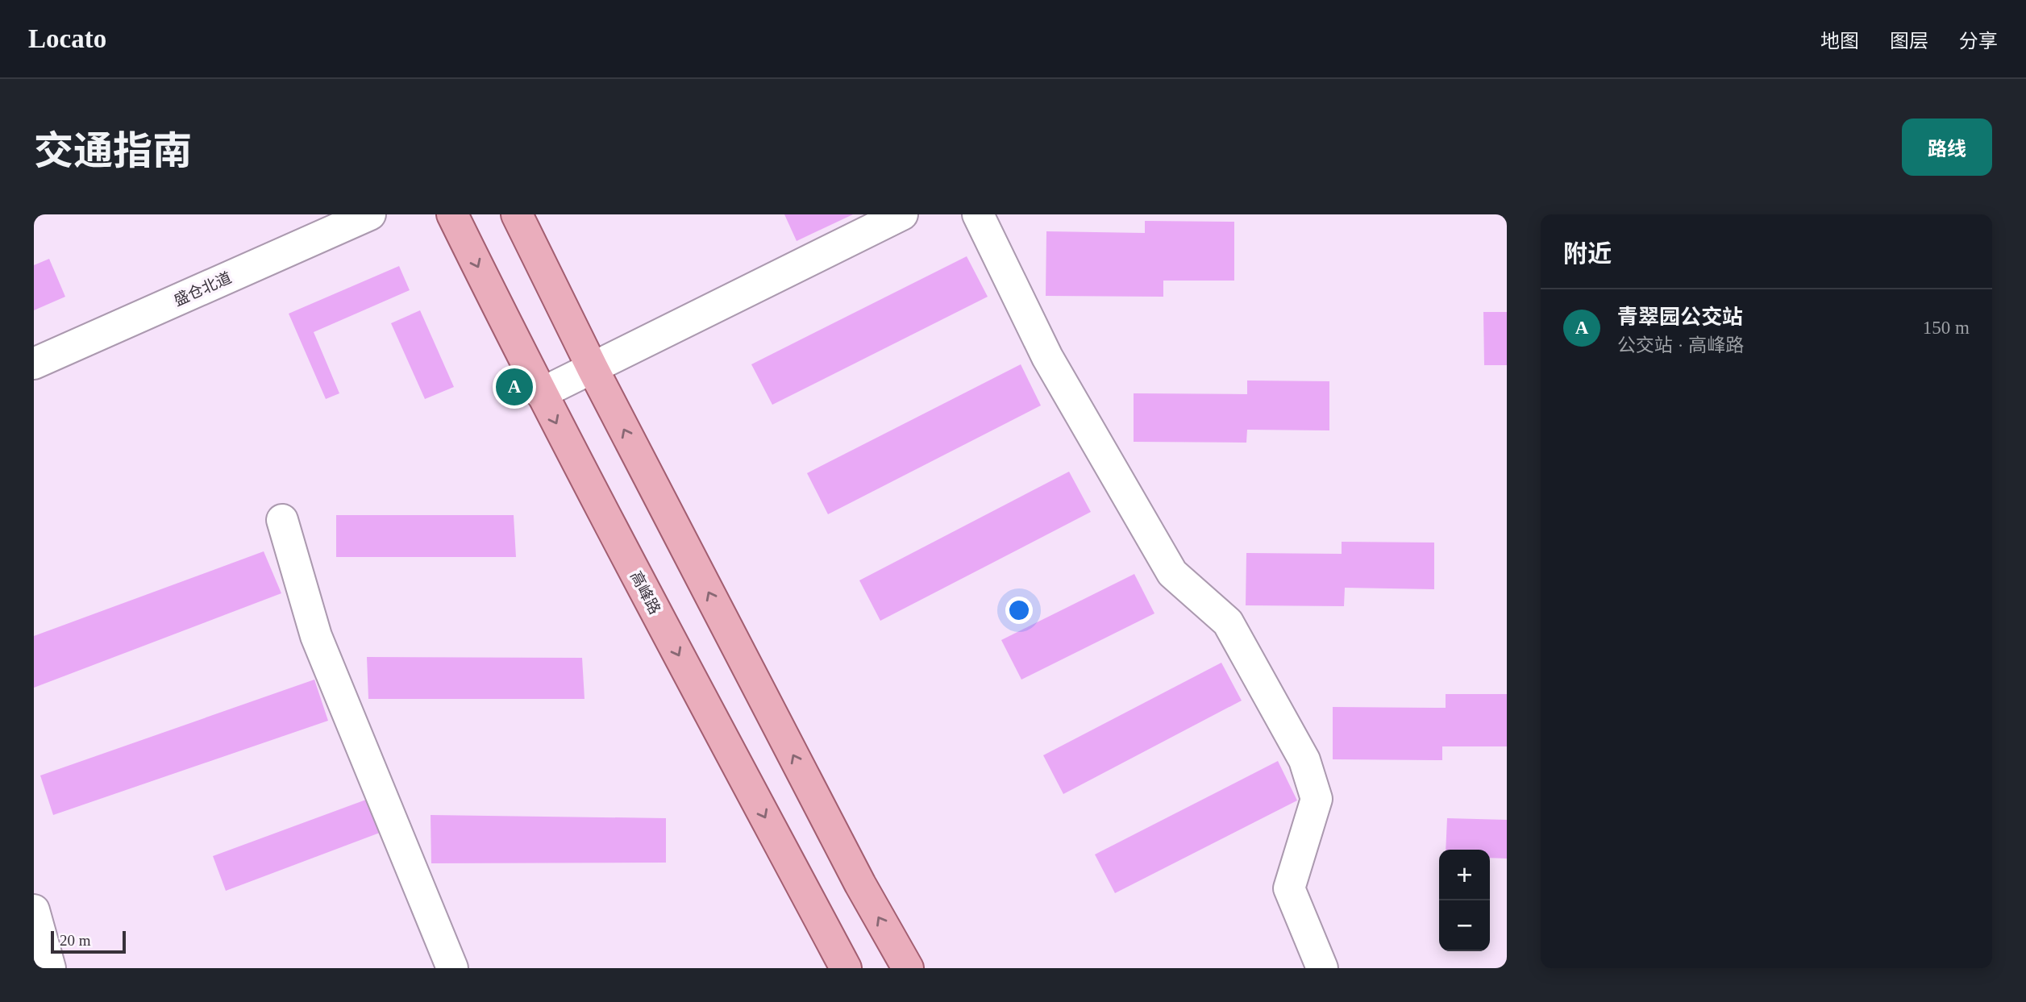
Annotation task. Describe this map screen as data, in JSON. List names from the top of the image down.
{
  "streets": {
    "main road": ["高峰路"],
    "street": ["盛仓北道"]
  },
  "scale_bar": "20 m",
  "page": {
    "header": "Locato",
    "nav": ["地图", "图层", "分享"],
    "title": "交通指南",
    "buttons": "路线",
    "heading": "附近",
    "list": [
      {
        "mark": "A",
        "name": "青翠园公交站",
        "note": "公交站 · 高峰路",
        "value": "150 m"
      }
    ],
    "pins": "A",
    "map_buttons": ["+", "−"],
    "scale": "20 m"
  }
}
